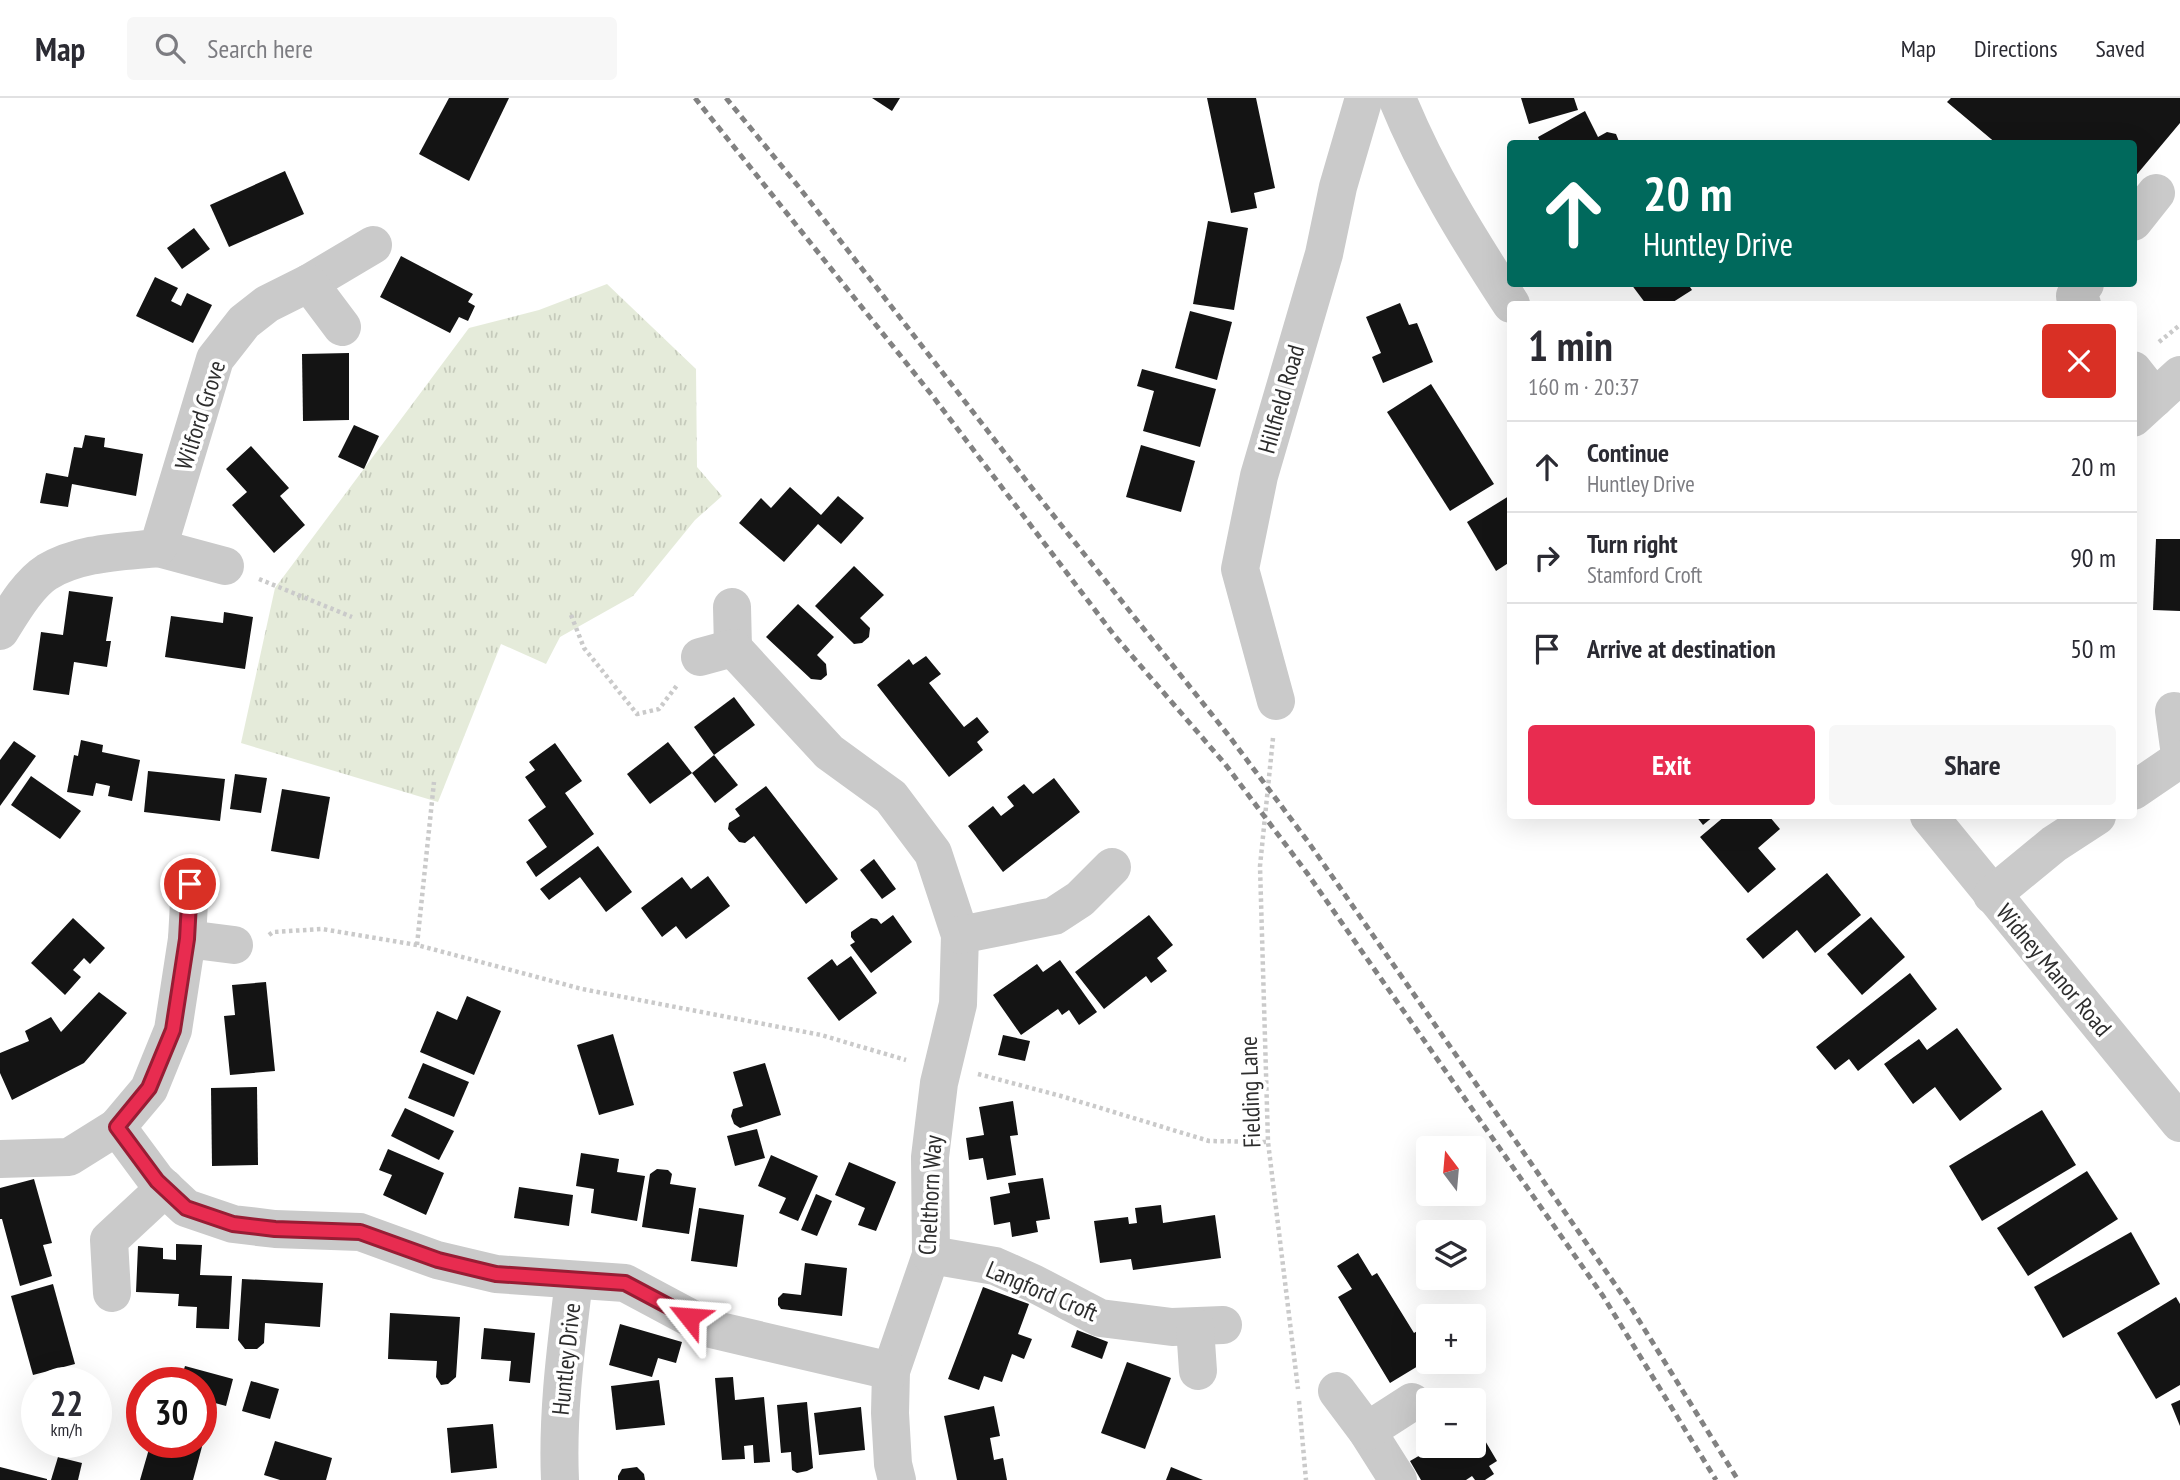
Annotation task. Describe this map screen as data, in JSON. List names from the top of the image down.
{
  "streets": {
    "street": [
      "Hillfield Road",
      "Wilford Grove",
      "Widney Manor Road",
      "Chelthorn Way",
      "Langford Croft",
      "Huntley Drive"
    ],
    "path": ["Fielding Lane"]
  },
  "crossings": [
    ["Hillfield Road", "Fielding Lane"],
    ["Chelthorn Way", "Langford Croft"]
  ],
  "north": "top",
  "page": {
    "header": "Map",
    "search": "Search here",
    "nav": ["Map", "Directions", "Saved"],
    "turn": ["20 m", "Huntley Drive"],
    "heading": ["1 min", "160 m · 20:37"],
    "list": [
      {
        "name": "Continue",
        "note": "Huntley Drive",
        "value": "20 m"
      },
      {
        "name": "Turn right",
        "note": "Stamford Croft",
        "value": "90 m"
      },
      {
        "name": "Arrive at destination",
        "value": "50 m"
      }
    ],
    "buttons": ["Exit", "Share"],
    "map_buttons": ["+", "−"],
    "speed": "22 km/h",
    "limit": "30"
  }
}
